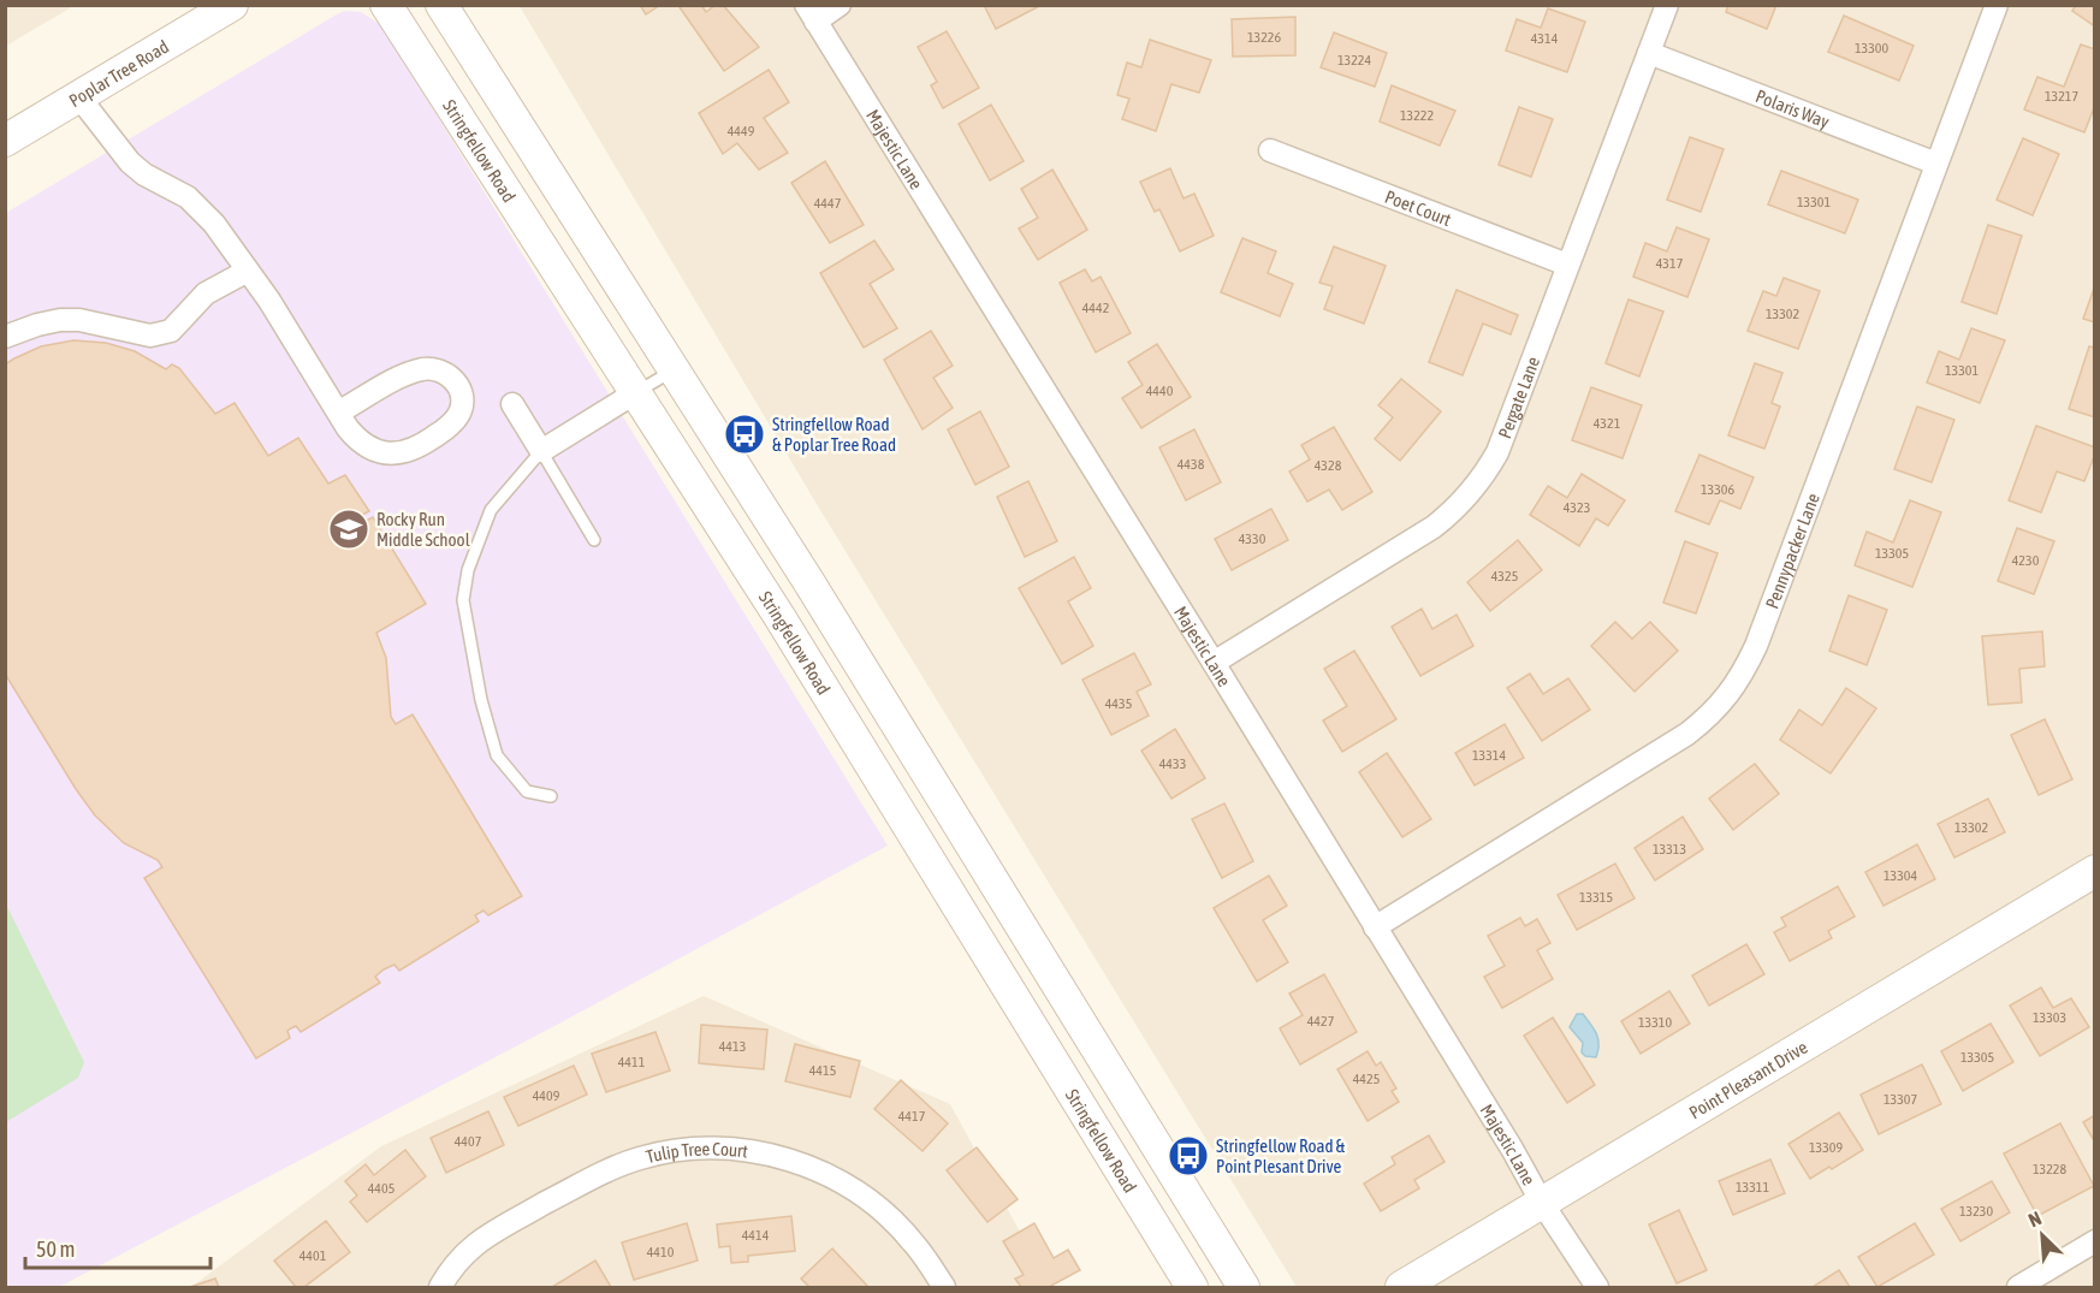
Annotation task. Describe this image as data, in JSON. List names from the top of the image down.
{
  "streets": {
    "main road": ["Poplar Tree Road", "Stringfellow Road", "Point Pleasant Drive"],
    "street": [
      "Polaris Way",
      "Majestic Lane",
      "Poet Court",
      "Pergate Lane",
      "Pennypacker Lane",
      "Tulip Tree Court"
    ]
  },
  "crossings": [
    ["Polaris Way", "Pergate Lane"],
    ["Polaris Way", "Pennypacker Lane"],
    ["Majestic Lane", "Pergate Lane"],
    ["Majestic Lane", "Pennypacker Lane"],
    ["Majestic Lane", "Point Pleasant Drive"],
    ["Poet Court", "Pergate Lane"]
  ],
  "places": {
    "bus stop": ["Stringfellow Road & Poplar Tree Road", "Stringfellow Road & Point Plesant Drive"],
    "school or university": ["Rocky Run Middle School"]
  },
  "house_numbers": [
    "13226",
    "4314",
    "13300",
    "13224",
    "13217",
    "13222",
    "4449",
    "13301",
    "4447",
    "4317",
    "4442",
    "13302",
    "13301",
    "4440",
    "4321",
    "4438",
    "4328",
    "13306",
    "4323",
    "4330",
    "13305",
    "4230",
    "4325",
    "4435",
    "13314",
    "4433",
    "13302",
    "13313",
    "13304",
    "13315",
    "13303",
    "4427",
    "13310",
    "4413",
    "13305",
    "4411",
    "4415",
    "4425",
    "4409",
    "13307",
    "4417",
    "4407",
    "13309",
    "13228",
    "13311",
    "4405",
    "13230",
    "4414",
    "4410",
    "4401"
  ],
  "scale_bar": "50 m",
  "north": "top left"
}
